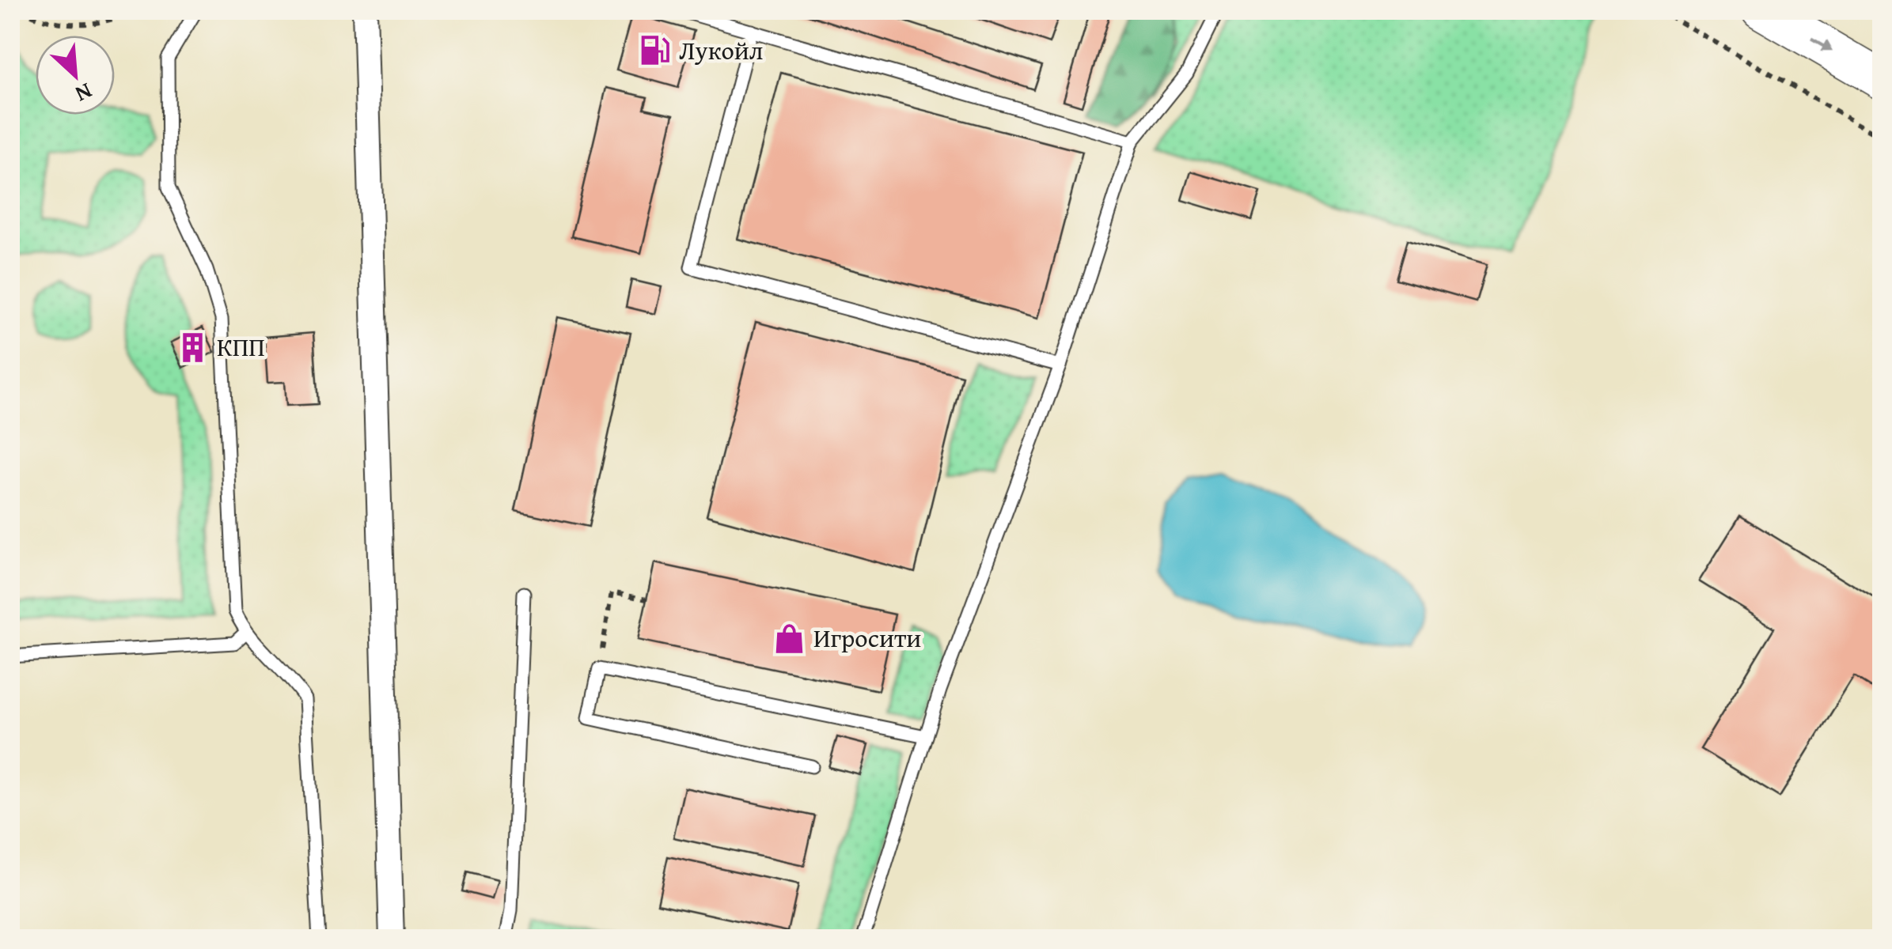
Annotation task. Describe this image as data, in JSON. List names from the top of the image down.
{
  "places": {
    "fuel station": ["Лукойл"],
    "building": ["КПП"],
    "shop": ["Игросити"]
  },
  "north": "bottom right"
}
